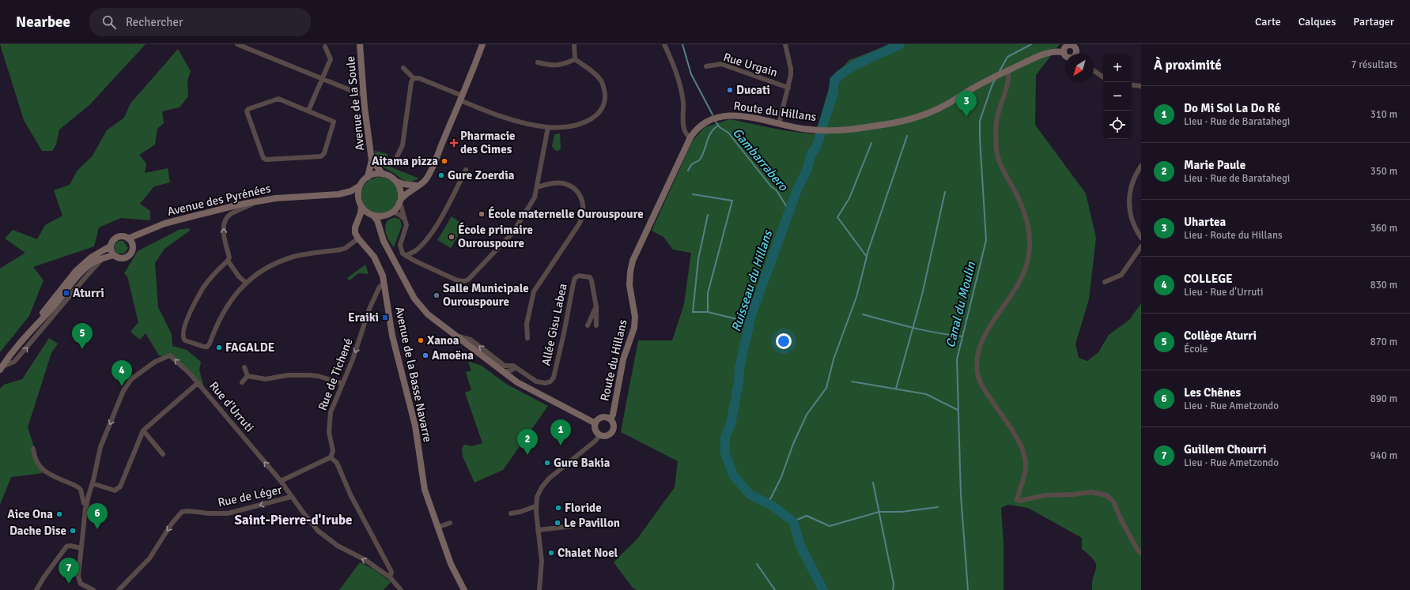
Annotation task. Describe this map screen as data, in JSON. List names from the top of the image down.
{
  "streets": {
    "street": [
      "Rue Urgain",
      "Avenue de la Soule",
      "Route du Hillans",
      "Avenue des Pyrénées",
      "Allée Gisu Labea",
      "Rue de Tichené",
      "Avenue de la Basse Navarre",
      "Rue d'Urruti",
      "Rue de Léger"
    ]
  },
  "crossings": [
    ["Avenue de la Soule", "Avenue des Pyrénées"],
    ["Rue de Tichené", "Avenue de la Basse Navarre"],
    ["Rue d'Urruti", "Rue de Léger"]
  ],
  "one_way": ["Rue de Tichené", "Rue de Léger"],
  "districts": ["Saint-Pierre-d'Irube"],
  "water": ["Gambarrabero", "Ruisseau du Hillans", "Canal du Moulin"],
  "places": {
    "other": [
      "Ducati",
      "Aitama pizza",
      "Gure Zoerdia",
      "École maternelle Ourouspoure",
      "École primaire Ourouspoure",
      "Salle Municipale Ourouspoure",
      "Xanoa",
      "FAGALDE",
      "Amoëna",
      "Gure Bakia",
      "Floride",
      "Aice Ona",
      "Le Pavillon",
      "Dache Dise",
      "Chalet Noel"
    ],
    "health": ["Pharmacie des Cimes"],
    "transit": ["Aturri", "Eraiki"]
  },
  "north": "bottom left",
  "page": {
    "header": "Nearbee",
    "search": "Rechercher",
    "nav": ["Carte", "Calques", "Partager"],
    "heading": ["À proximité", "7 résultats"],
    "map_buttons": ["+", "−"],
    "list": [
      {
        "mark": "1",
        "name": "Do Mi Sol La Do Ré",
        "note": "Lieu · Rue de Baratahegi",
        "value": "310 m"
      },
      {
        "mark": "2",
        "name": "Marie Paule",
        "note": "Lieu · Rue de Baratahegi",
        "value": "350 m"
      },
      {
        "mark": "3",
        "name": "Uhartea",
        "note": "Lieu · Route du Hillans",
        "value": "360 m"
      },
      {
        "mark": "4",
        "name": "COLLEGE",
        "note": "Lieu · Rue d'Urruti",
        "value": "830 m"
      },
      {
        "mark": "5",
        "name": "Collège Aturri",
        "note": "École",
        "value": "870 m"
      },
      {
        "mark": "6",
        "name": "Les Chênes",
        "note": "Lieu · Rue Ametzondo",
        "value": "890 m"
      },
      {
        "mark": "7",
        "name": "Guillem Chourri",
        "note": "Lieu · Rue Ametzondo",
        "value": "940 m"
      }
    ],
    "pins": [
      "3",
      "5",
      "4",
      "1",
      "2",
      "6",
      "7"
    ]
  }
}
